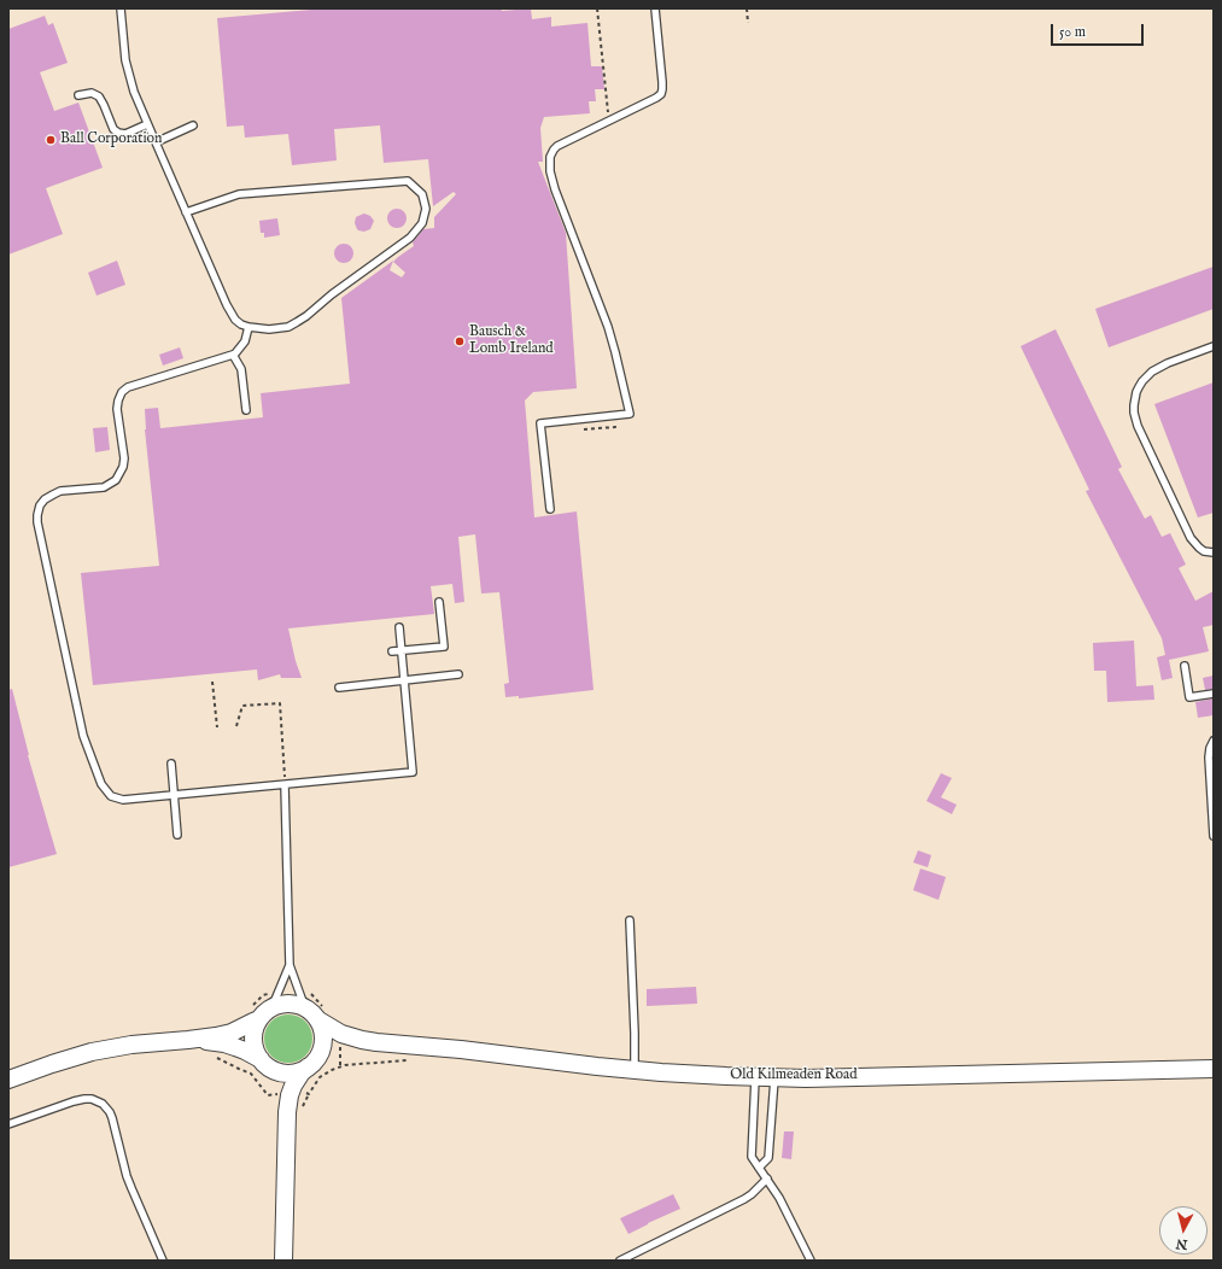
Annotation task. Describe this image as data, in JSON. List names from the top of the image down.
{
  "streets": {
    "street": ["Old Kilmeaden Road"]
  },
  "places": ["Ball Corporation", "Bausch & Lomb Ireland"],
  "scale_bar": "50 m",
  "north": "bottom"
}
